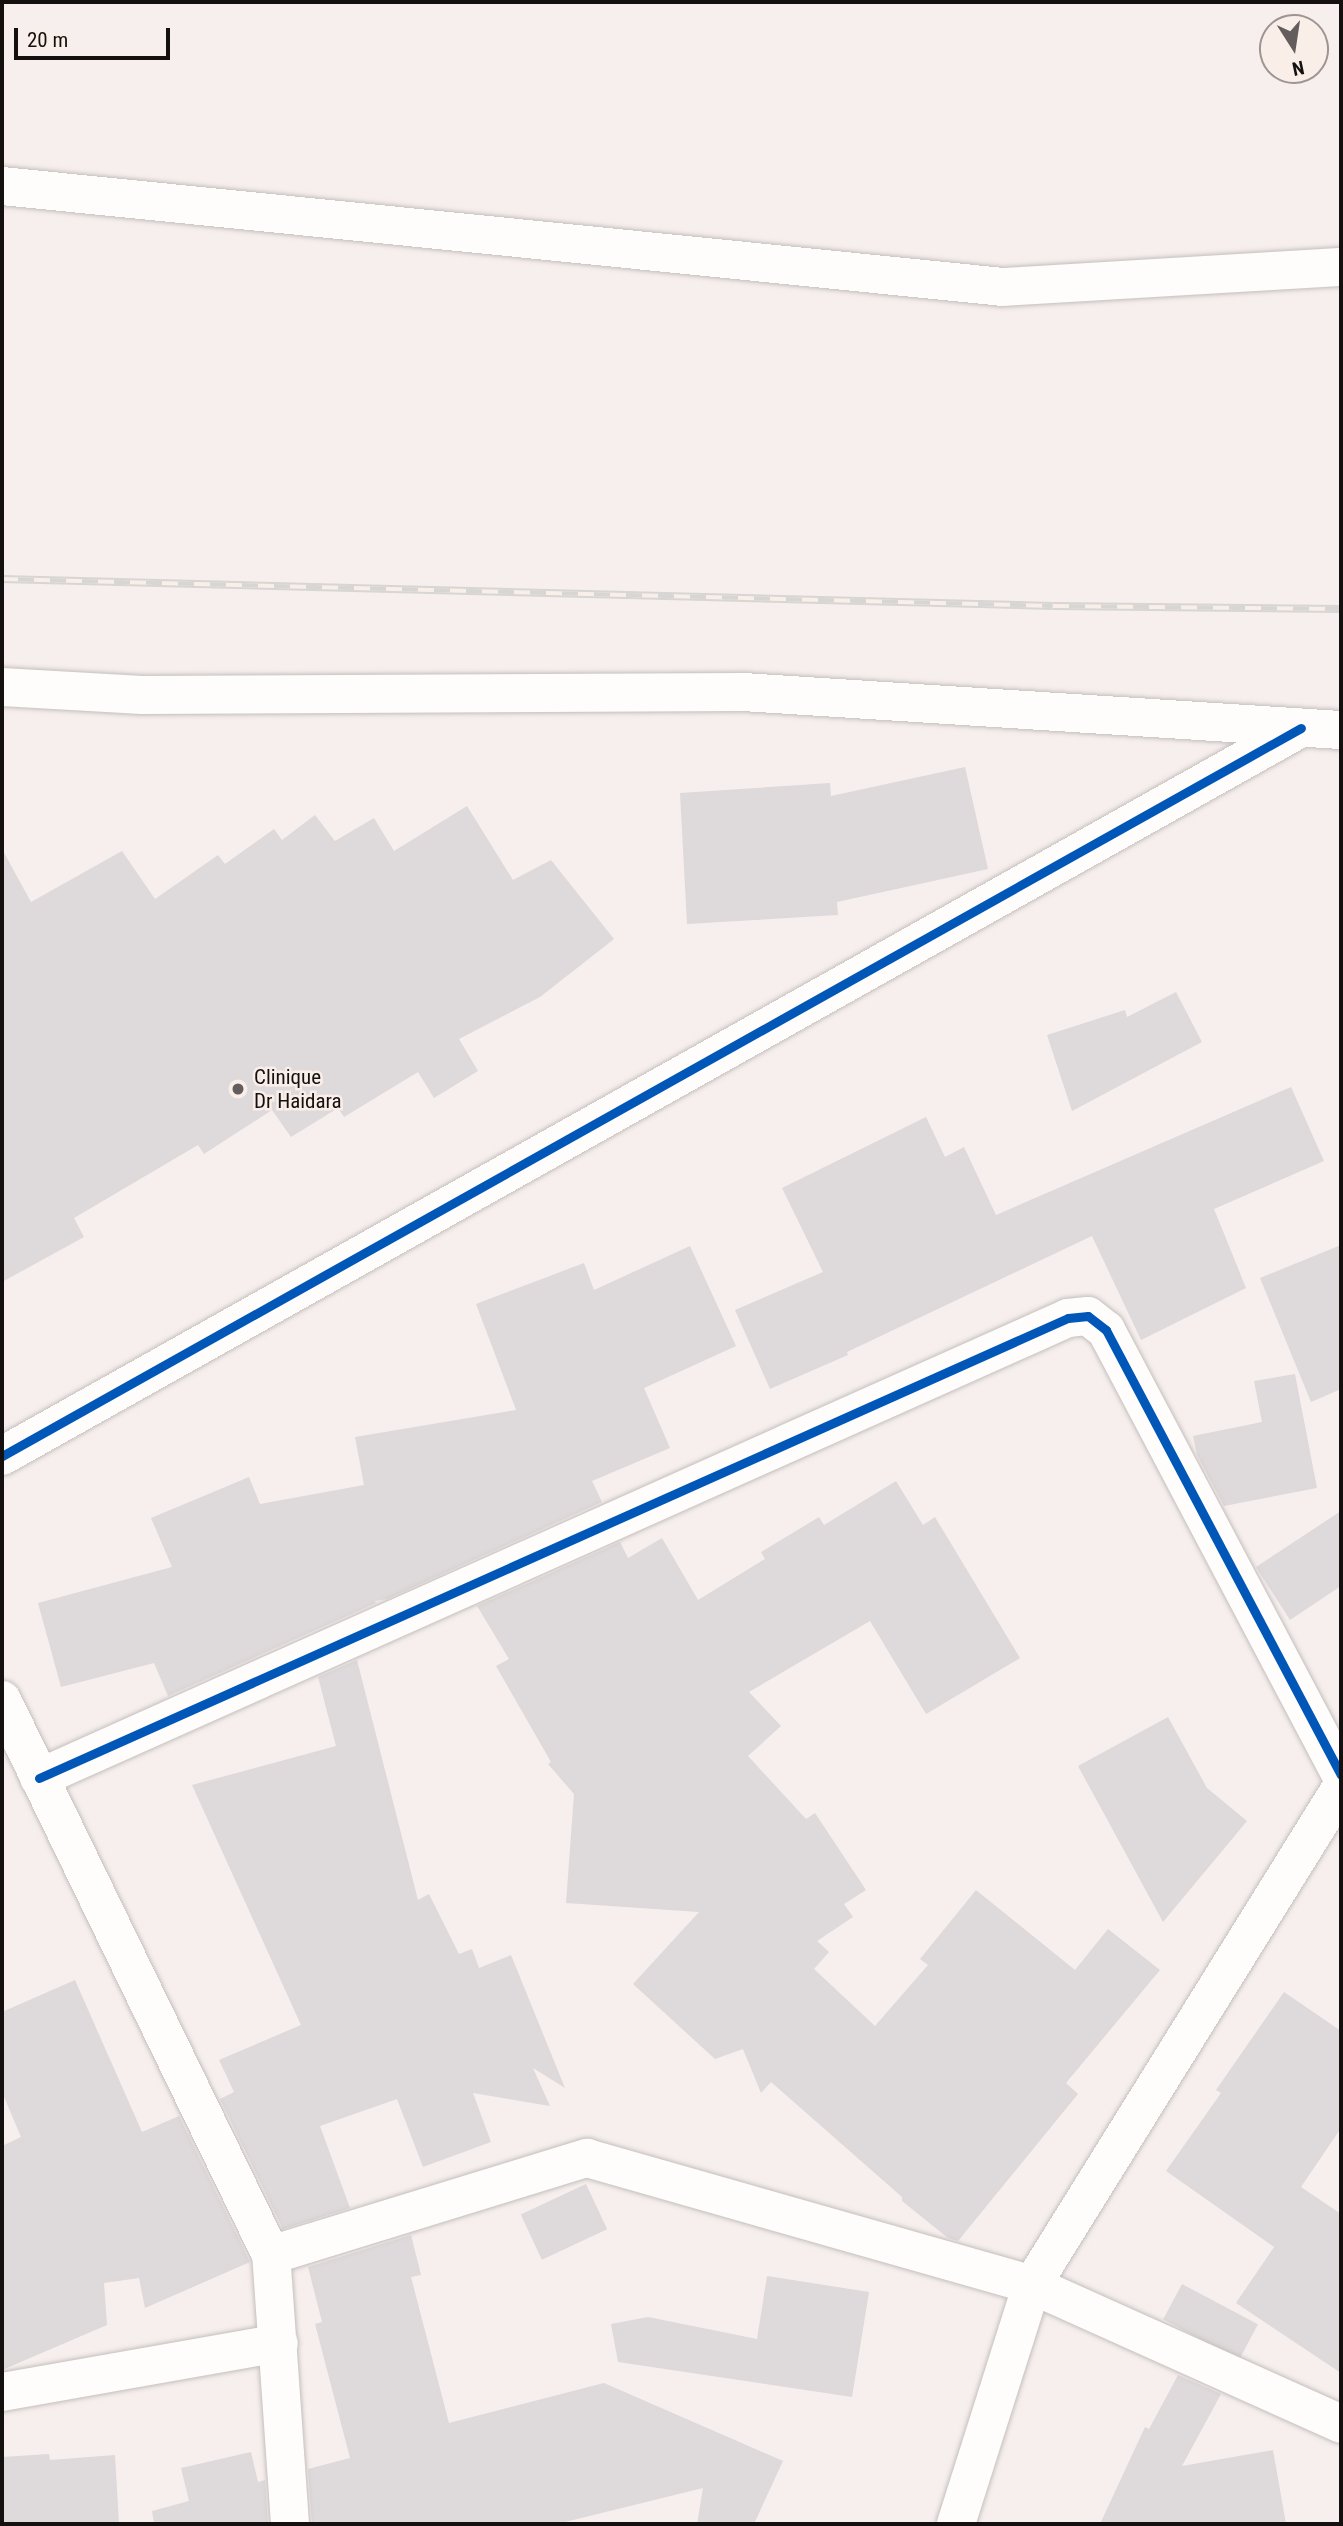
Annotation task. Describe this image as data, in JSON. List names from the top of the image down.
{
  "places": ["Clinique Dr Haidara"],
  "scale_bar": "20 m",
  "north": "bottom"
}
